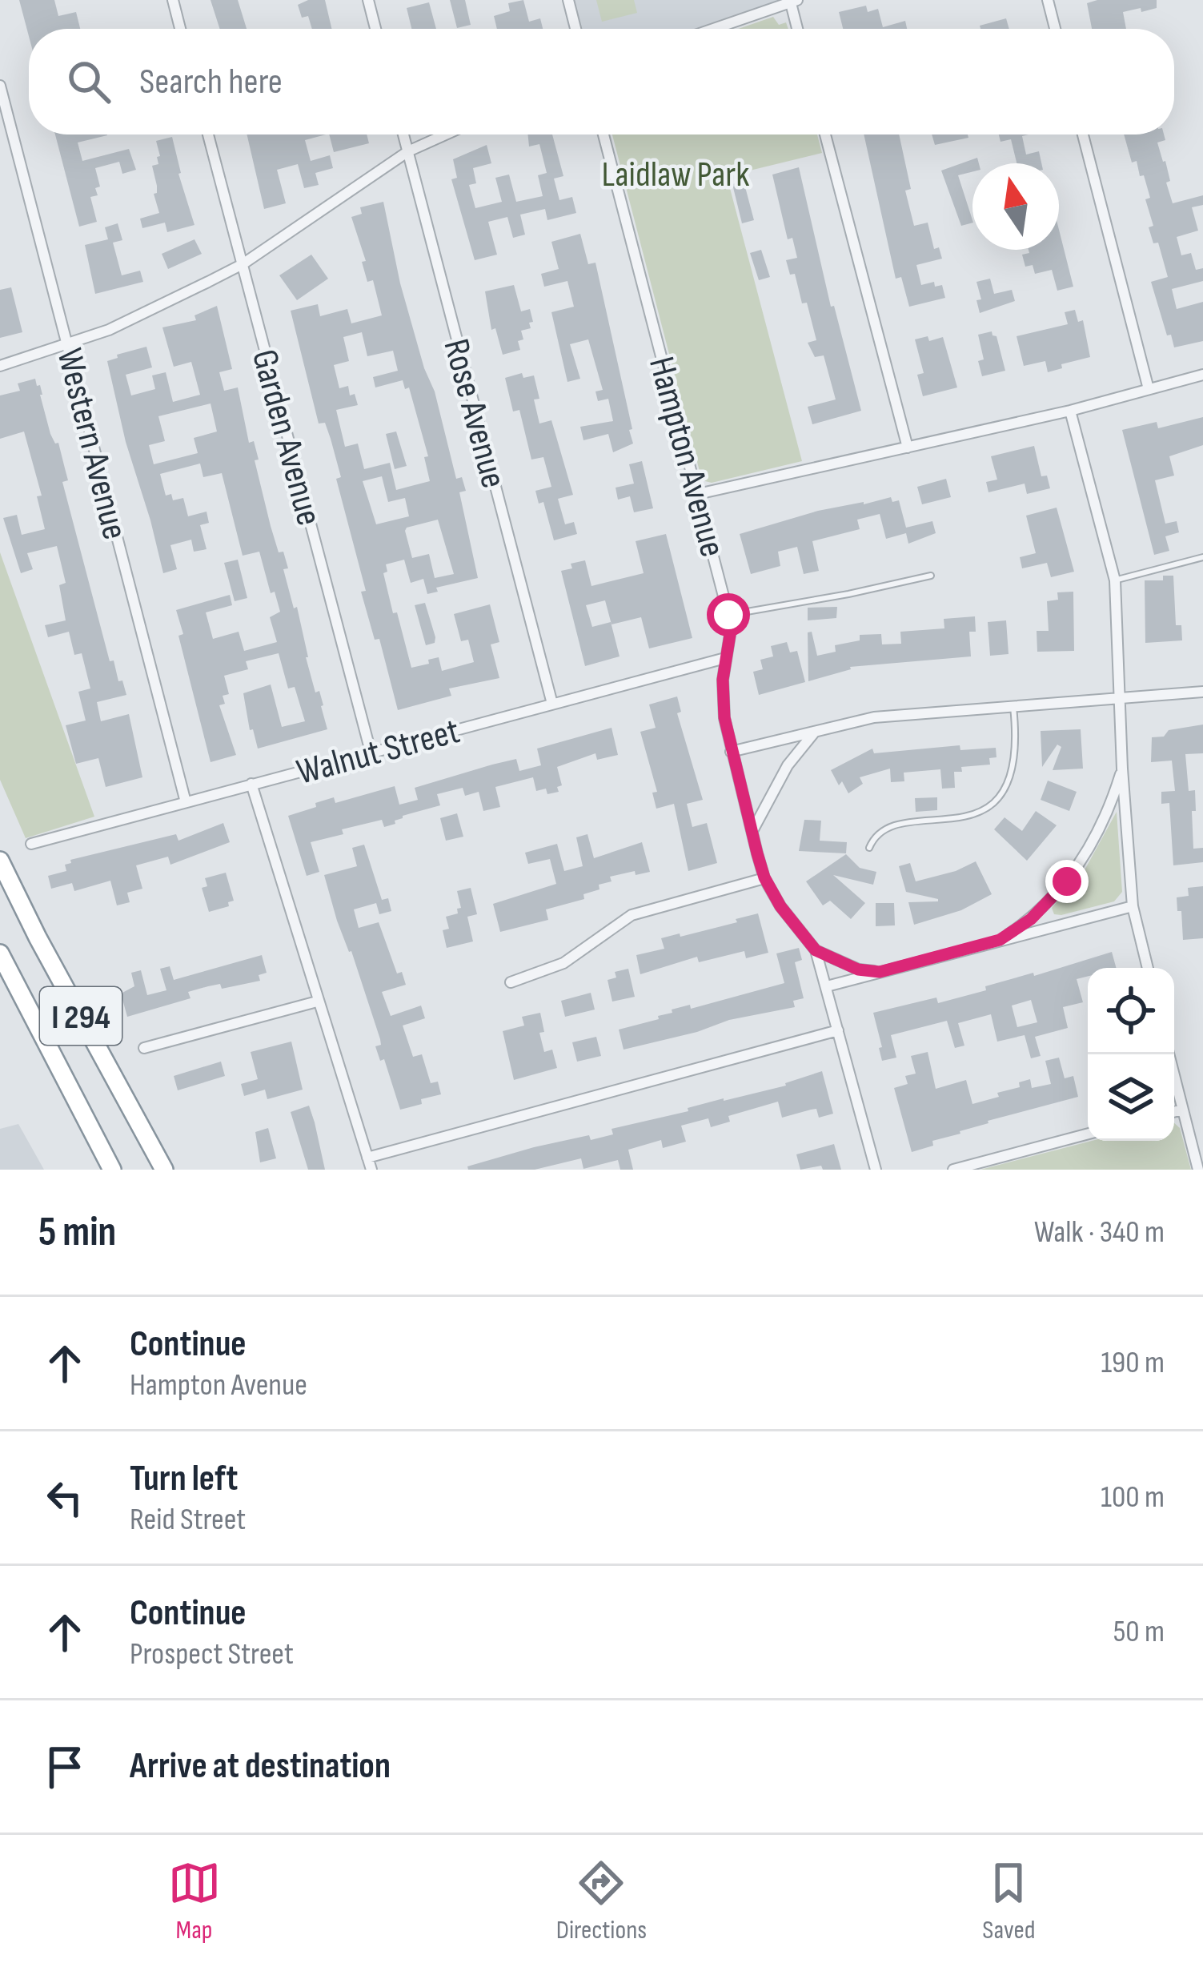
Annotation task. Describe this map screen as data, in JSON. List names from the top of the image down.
{
  "streets": {
    "highway": ["I 294"],
    "street": [
      "Rose Avenue",
      "Garden Avenue",
      "Western Avenue",
      "Hampton Avenue",
      "Walnut Street"
    ]
  },
  "crossings": [
    ["Rose Avenue", "Walnut Street"],
    ["Garden Avenue", "Walnut Street"],
    ["Western Avenue", "Walnut Street"],
    ["Hampton Avenue", "Walnut Street"]
  ],
  "parks": ["Laidlaw Park"],
  "north": "top",
  "page": {
    "search": "Search here",
    "heading": ["5 min", "Walk · 340 m"],
    "list": [
      ["Continue", "Hampton Avenue", "190 m"],
      ["Turn left", "Reid Street", "100 m"],
      ["Continue", "Prospect Street", "50 m"],
      "Arrive at destination"
    ],
    "nav": ["Map", "Directions", "Saved"]
  }
}
